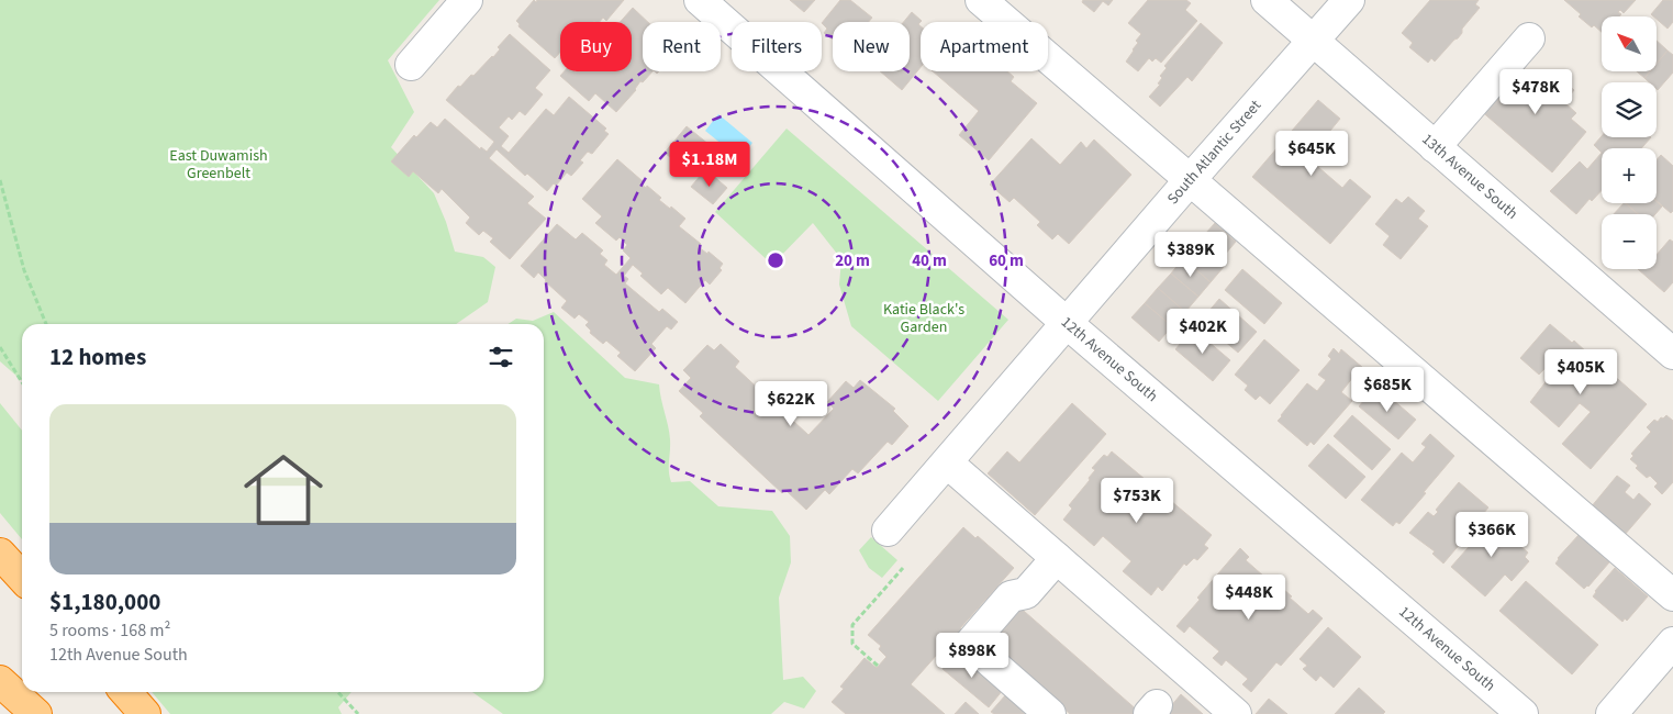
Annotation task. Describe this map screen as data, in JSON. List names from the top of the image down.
{
  "streets": {
    "street": ["South Atlantic Street", "13th Avenue South", "12th Avenue South"]
  },
  "crossings": [
    ["South Atlantic Street", "13th Avenue South"],
    ["South Atlantic Street", "12th Avenue South"]
  ],
  "parks": ["East Duwamish Greenbelt", "Katie Black's Garden"],
  "north": "top left",
  "page": {
    "map_buttons": ["+", "−"],
    "chip": [
      "Buy",
      "Rent",
      "Filters",
      "New",
      "Apartment"
    ],
    "price": [
      "$478K",
      "$645K",
      "$1.18M",
      "$389K",
      "$402K",
      "$405K",
      "$685K",
      "$622K",
      "$753K",
      "$366K",
      "$448K",
      "$898K"
    ],
    "heading": "12 homes",
    "list": [
      {
        "name": "$1,180,000",
        "note": "5 rooms · 168 m² · 12th Avenue South"
      }
    ]
  },
  "rings": ["20 m", "40 m", "60 m"]
}
